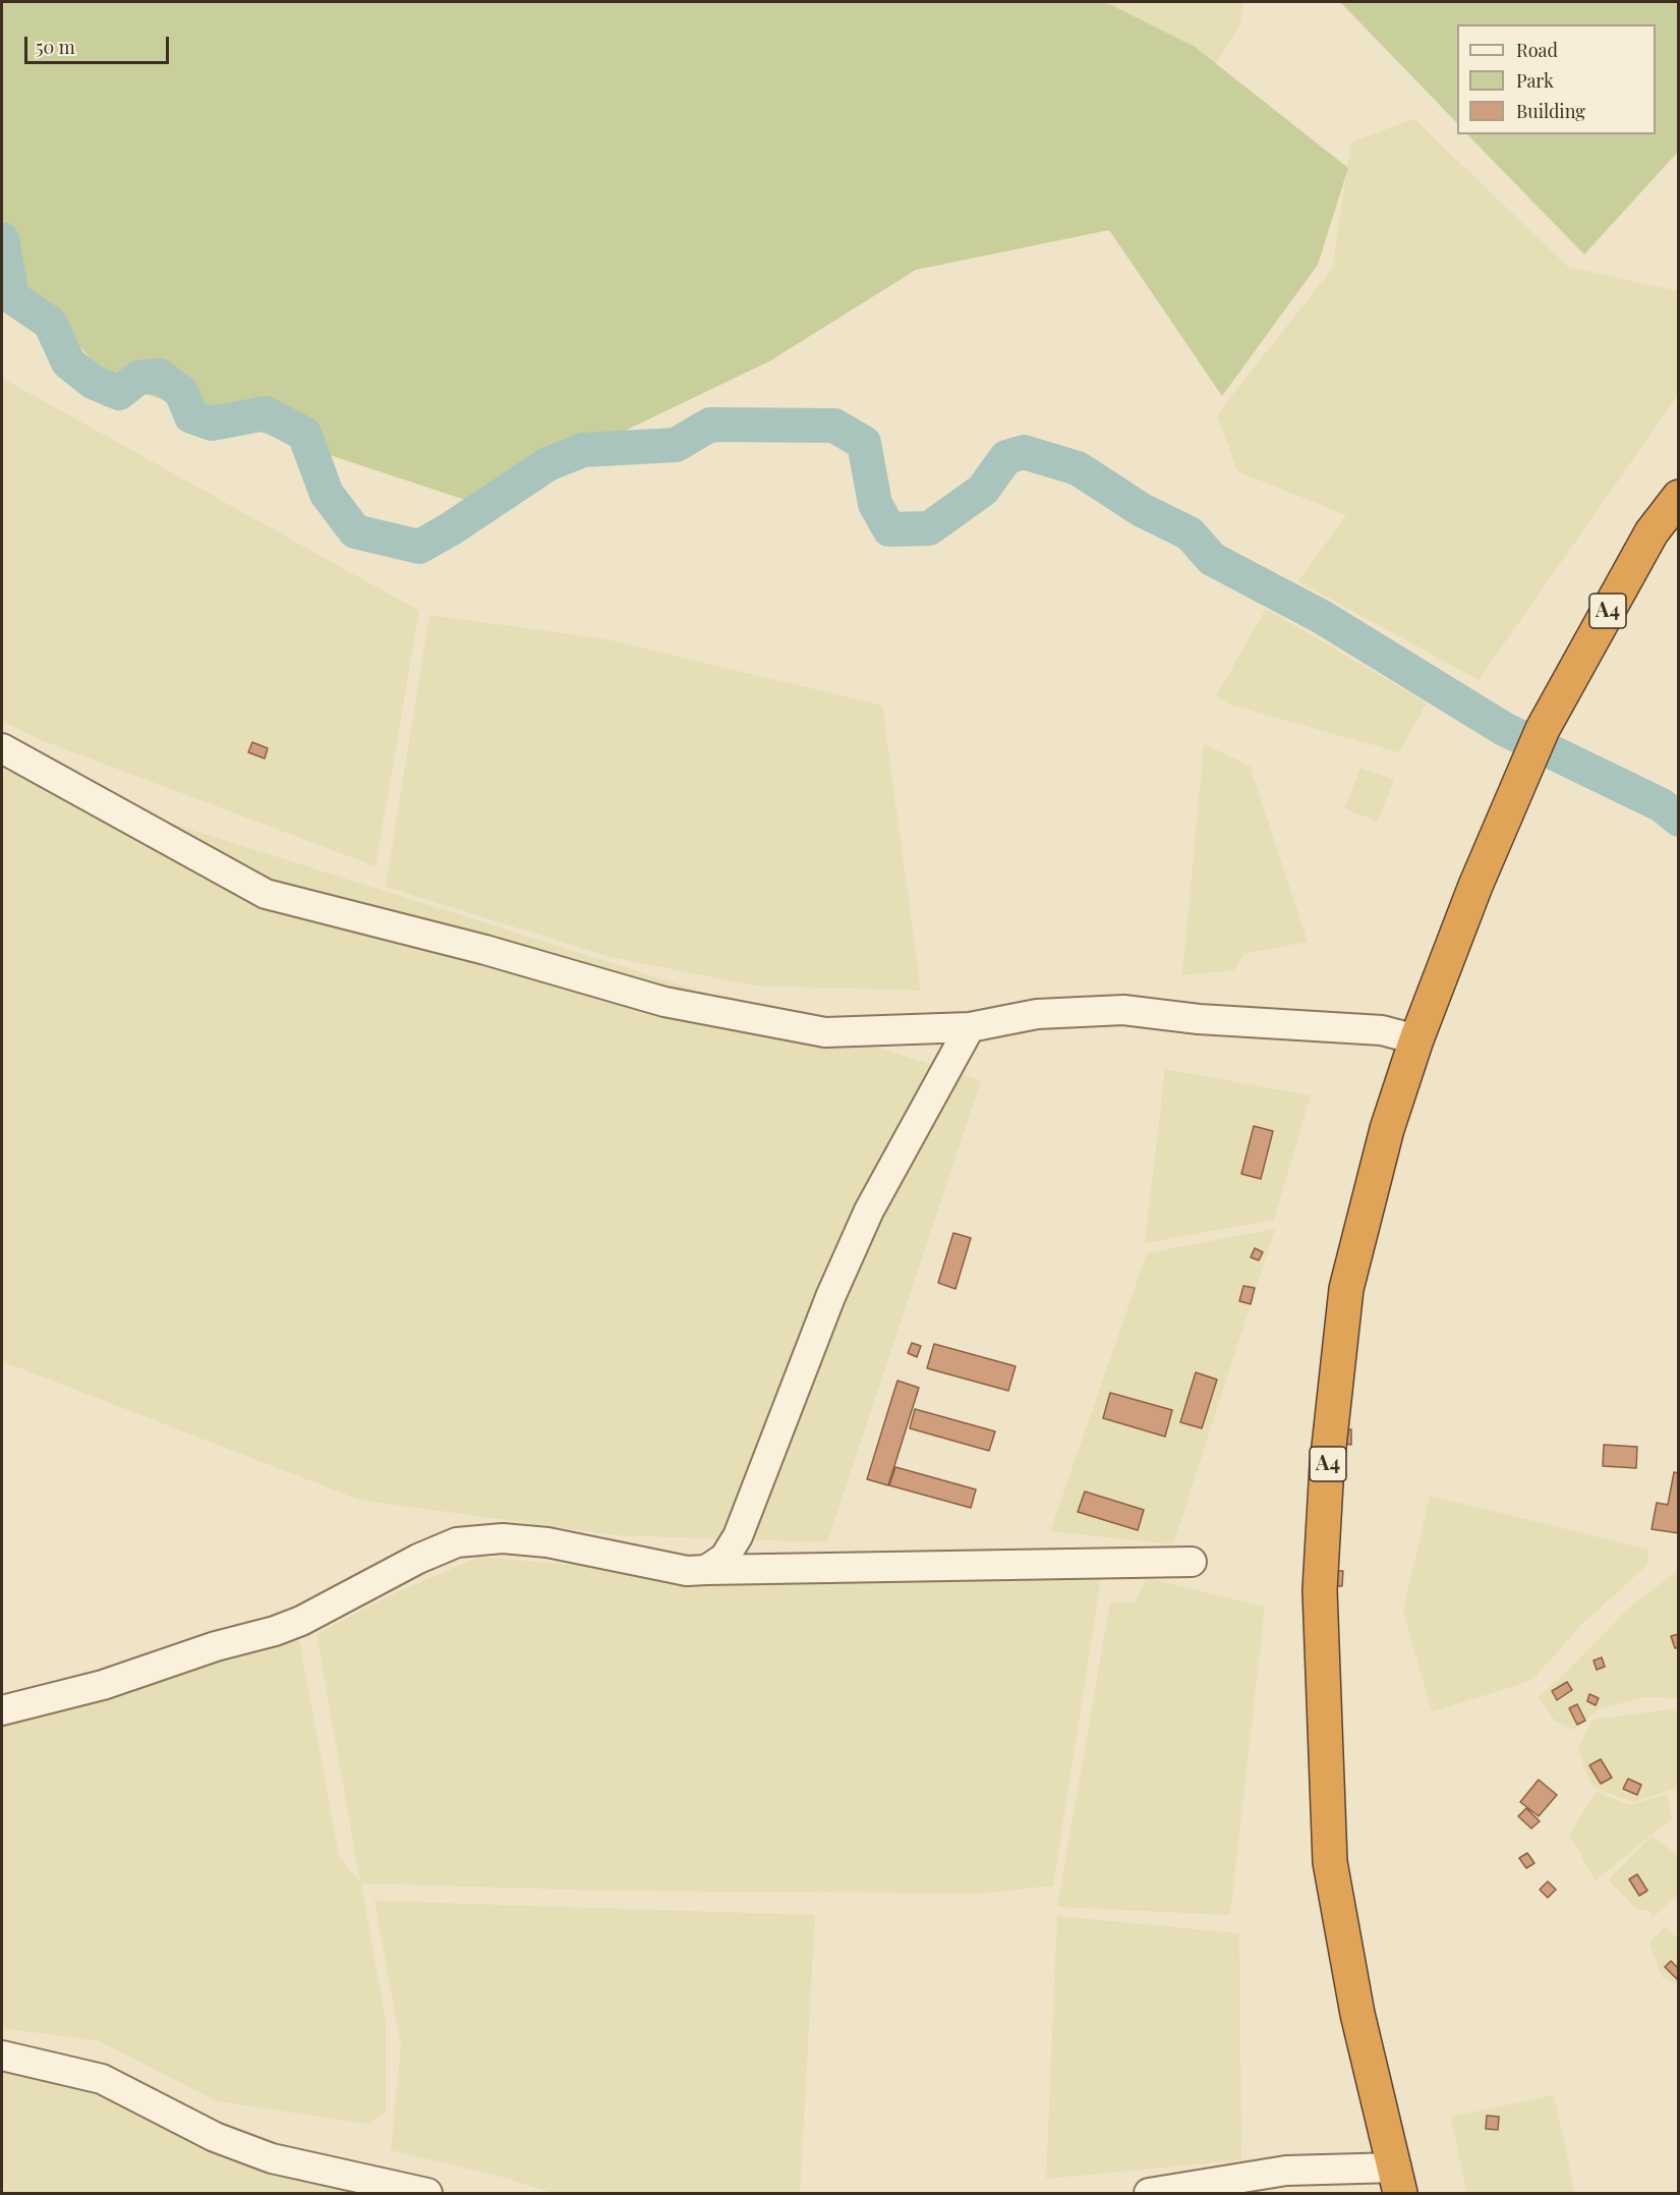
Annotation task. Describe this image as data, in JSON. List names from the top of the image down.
{
  "streets": {
    "highway": ["A4"]
  },
  "legend": ["Road", "Park", "Building"],
  "scale_bar": "50 m"
}
